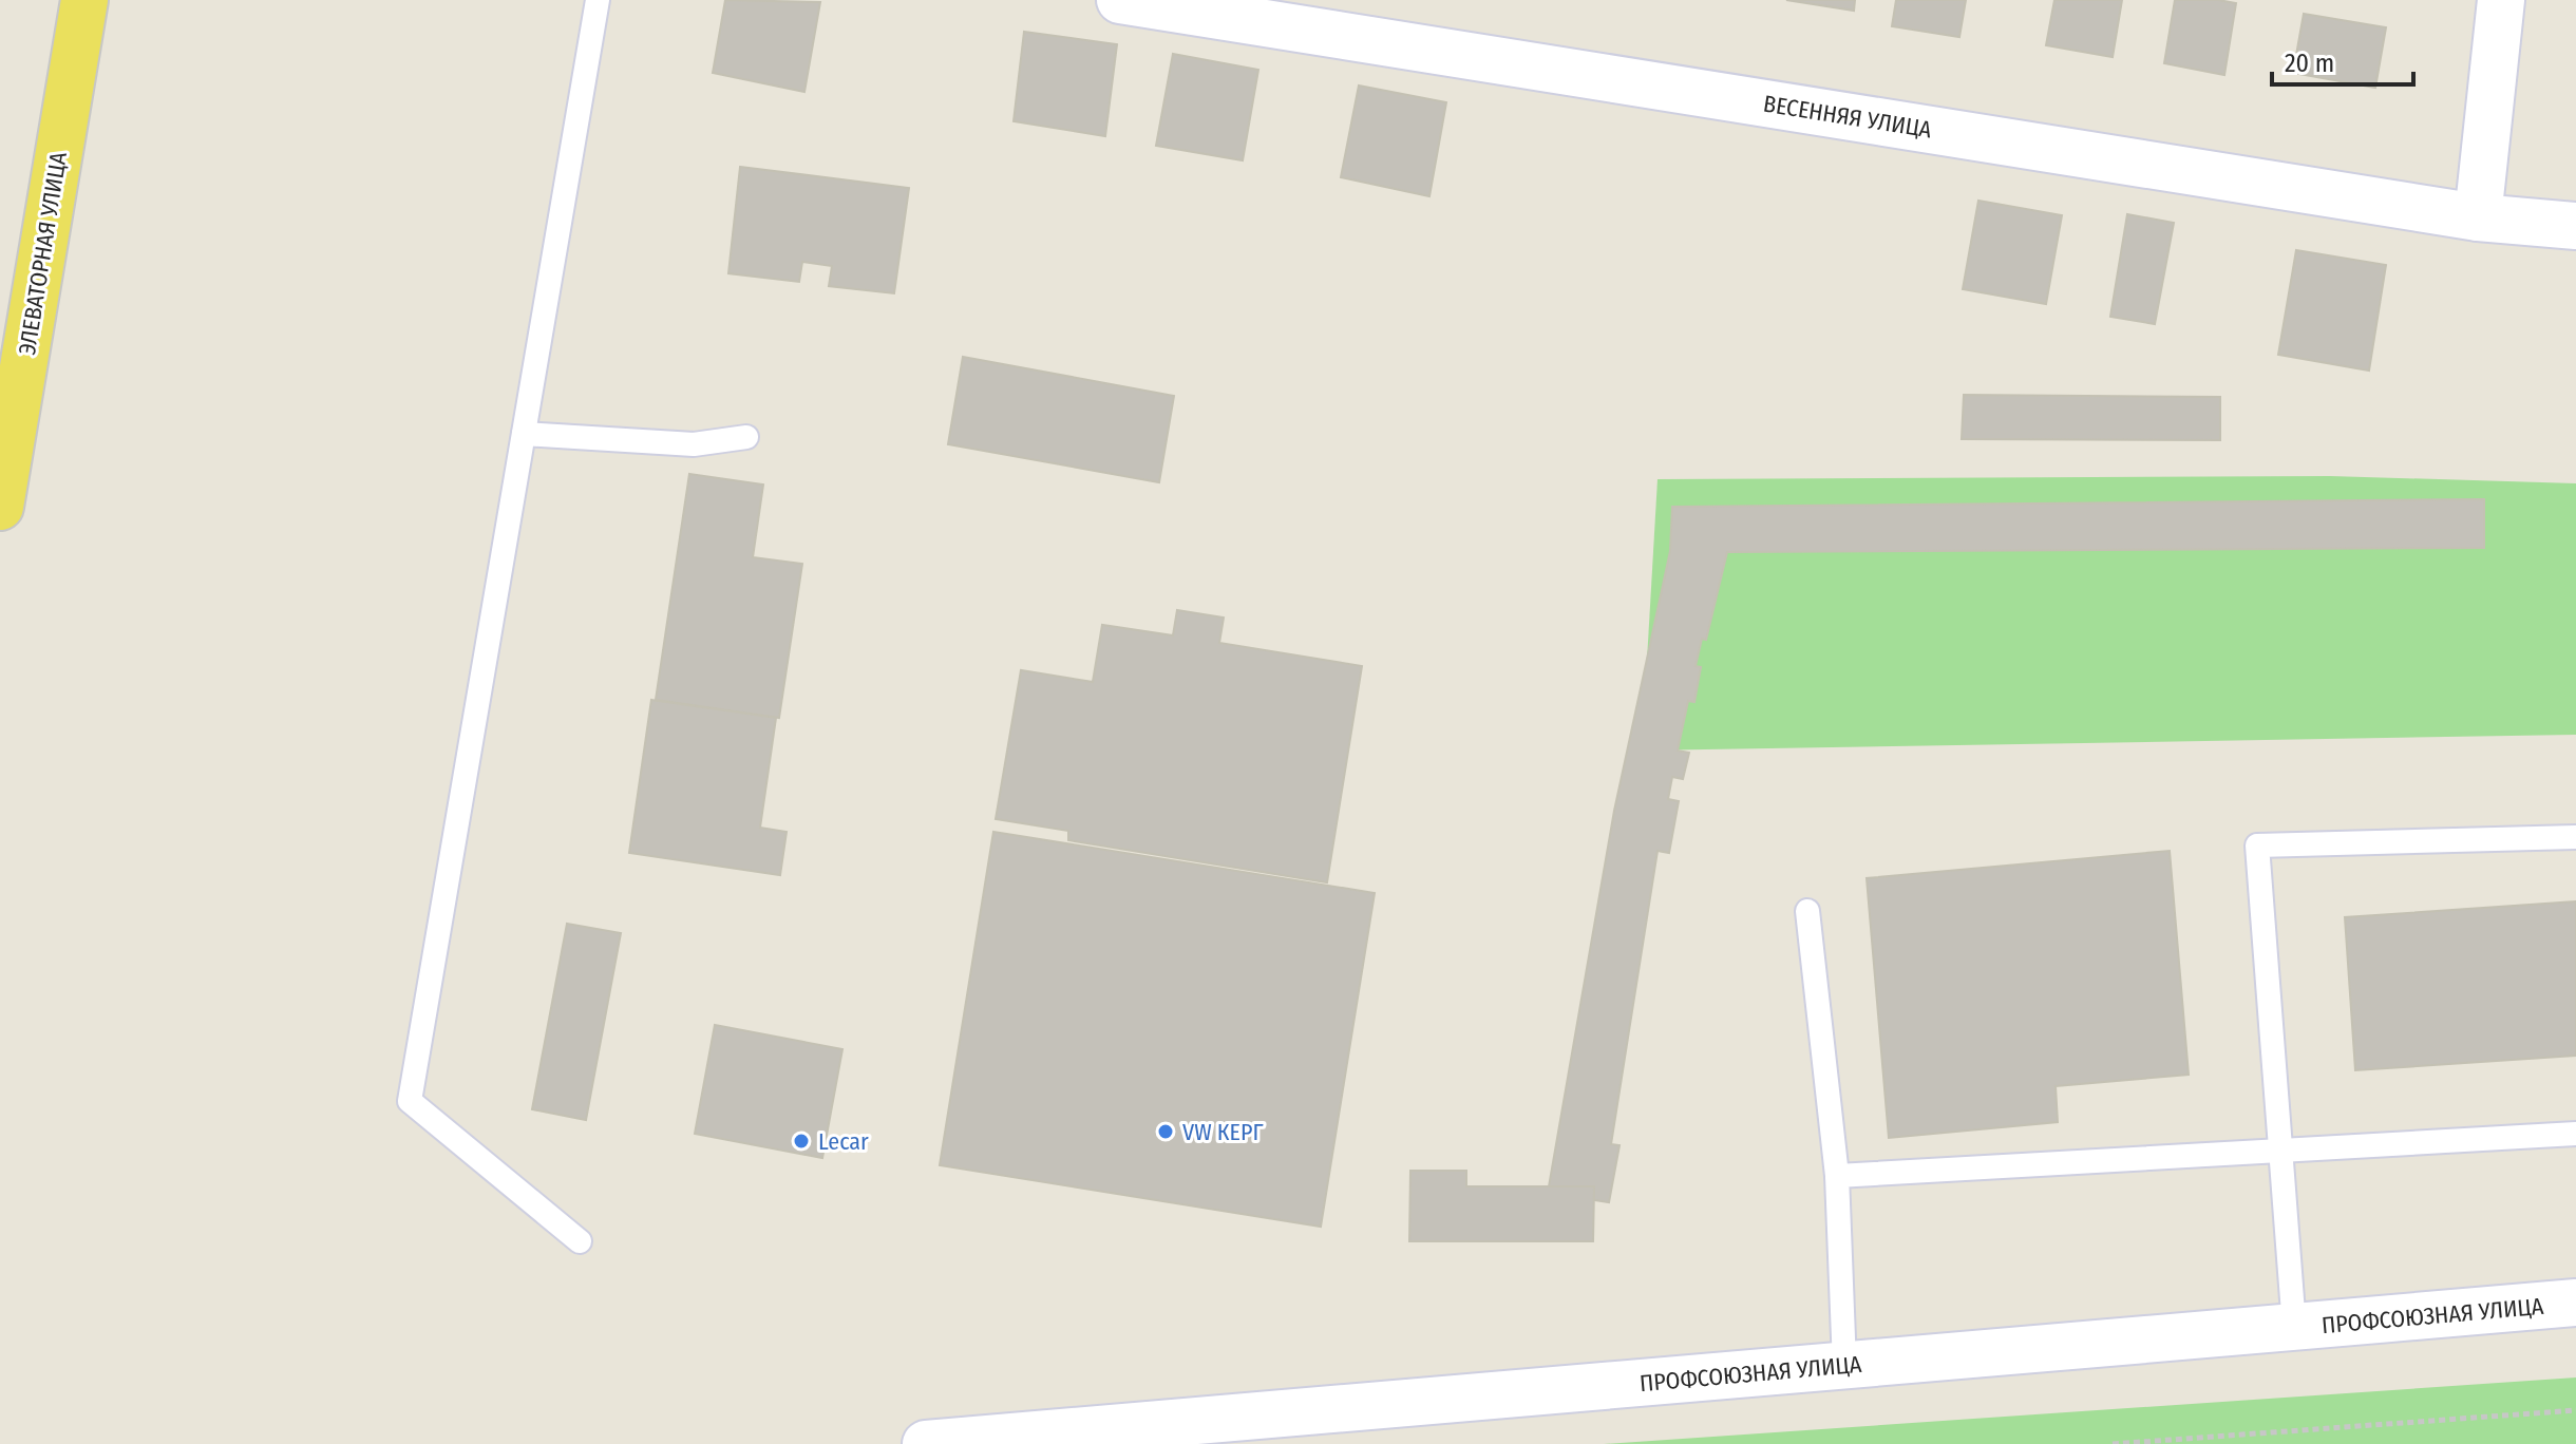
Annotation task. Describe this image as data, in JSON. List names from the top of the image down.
{
  "streets": {
    "main road": ["ЭЛЕВАТОРНАЯ УЛИЦА"],
    "street": ["ВЕСЕННЯЯ УЛИЦА", "ПРОФСОЮЗНАЯ УЛИЦА"]
  },
  "places": ["VW КЕРГ", "Lecar"],
  "scale_bar": "20 m"
}
